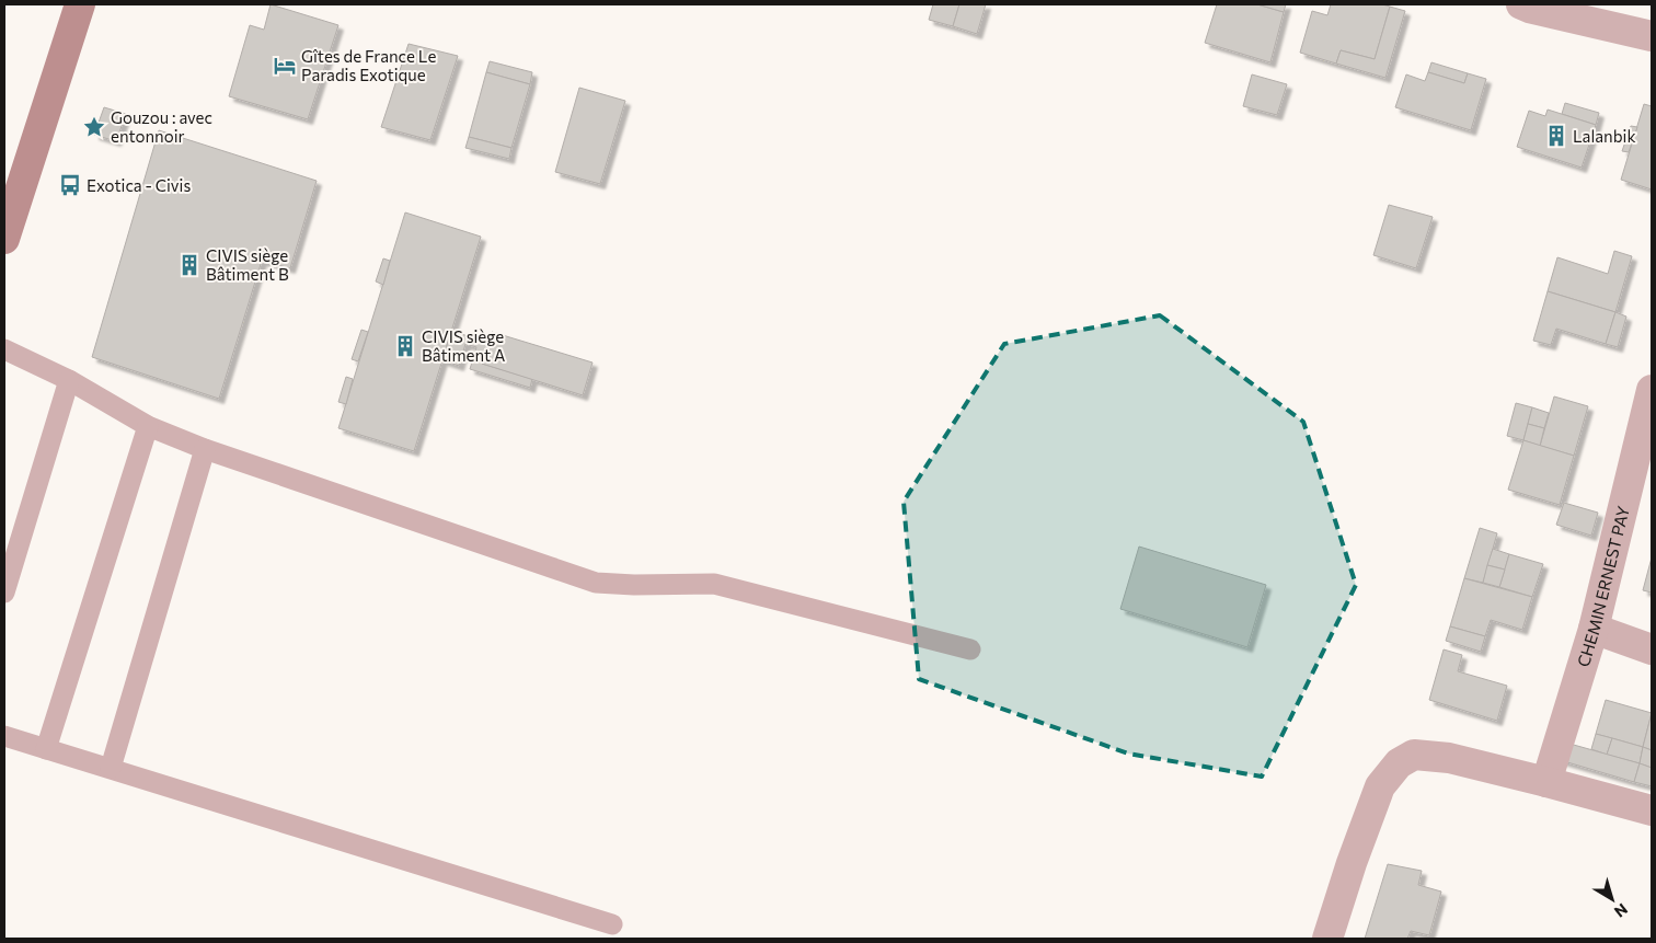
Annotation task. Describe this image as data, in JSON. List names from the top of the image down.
{
  "streets": {
    "street": ["CHEMIN ERNEST PAY"]
  },
  "places": {
    "hotel": ["Gîtes de France Le Paradis Exotique"],
    "place": ["Gouzou : avec entonnoir"],
    "building": ["Lalanbik", "CIVIS siège Bâtiment B", "CIVIS siège Bâtiment A"],
    "bus stop": ["Exotica - Civis"]
  },
  "north": "bottom right"
}
